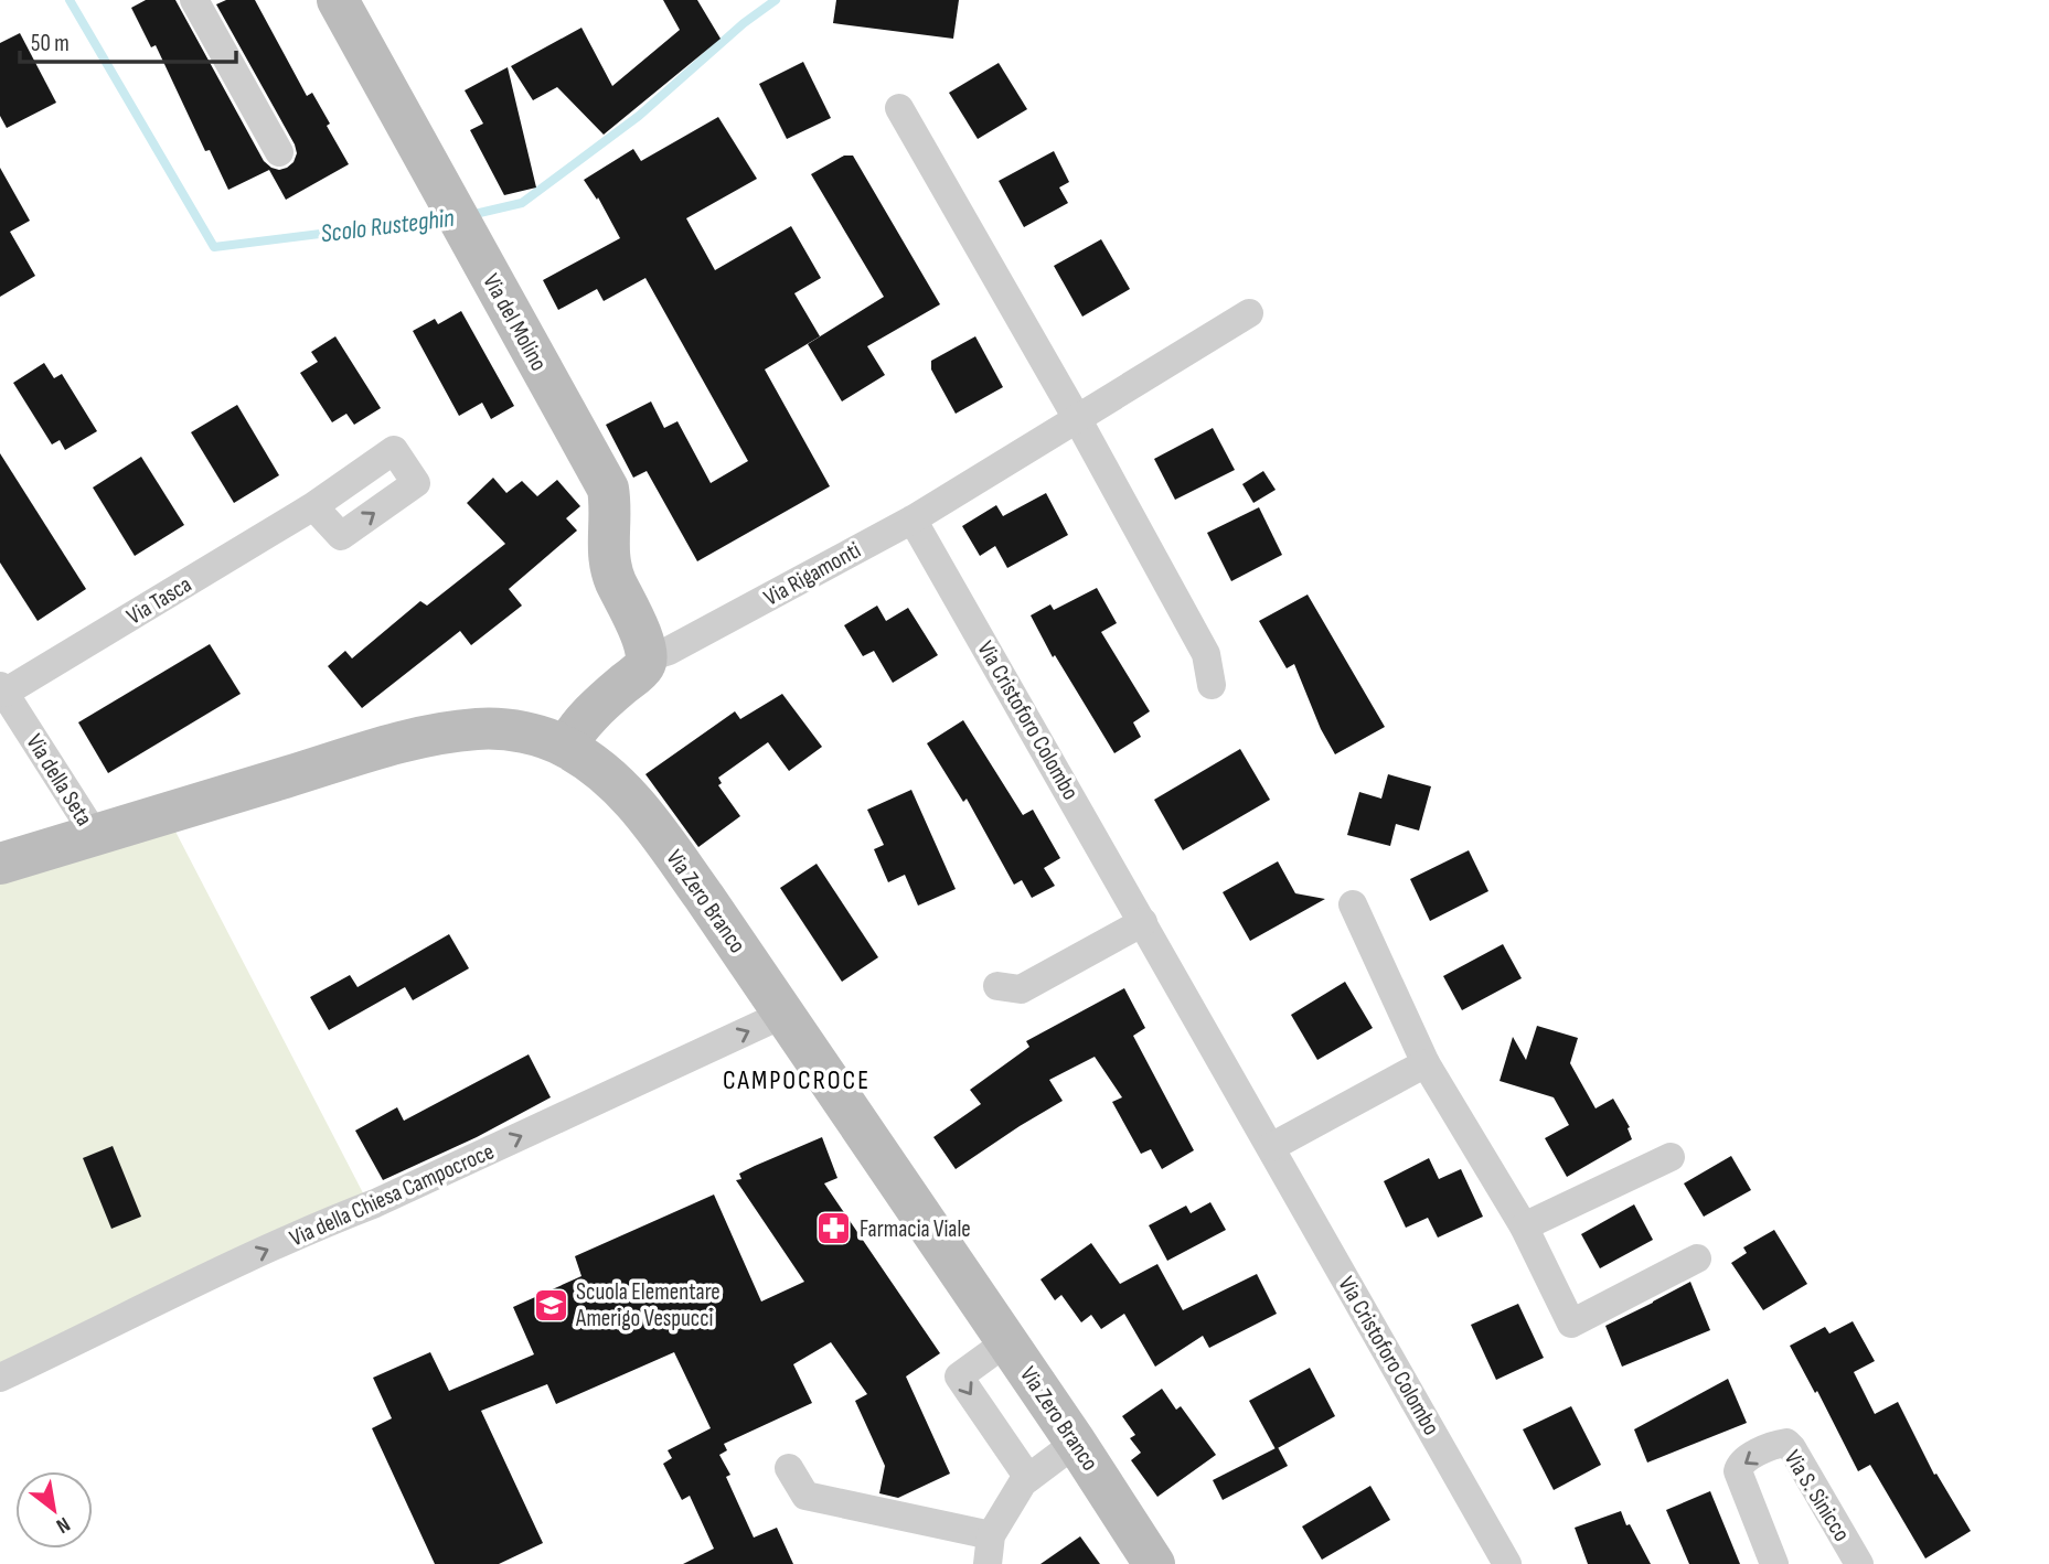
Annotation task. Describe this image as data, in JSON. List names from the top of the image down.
{
  "streets": {
    "street": [
      "Via del Molino",
      "Via Rigamonti",
      "Via Tasca",
      "Via Cristoforo Colombo",
      "Via della Seta",
      "Via Zero Branco",
      "Via della Chiesa Campocroce",
      "Via S. Sinicco"
    ]
  },
  "crossings": [
    ["Via del Molino", "Via Rigamonti"],
    ["Via Rigamonti", "Via Cristoforo Colombo"],
    ["Via Rigamonti", "Via Zero Branco"],
    ["Via Tasca", "Via della Seta"],
    ["Via della Seta", "Via Zero Branco"],
    ["Via Zero Branco", "Via della Chiesa Campocroce"]
  ],
  "one_way": ["Via della Chiesa Campocroce"],
  "districts": ["CAMPOCROCE"],
  "water": ["Scolo Rusteghin"],
  "places": {
    "pharmacy": ["Farmacia Viale"],
    "school or university": ["Scuola Elementare Amerigo Vespucci"]
  },
  "scale_bar": "50 m",
  "north": "bottom right"
}
